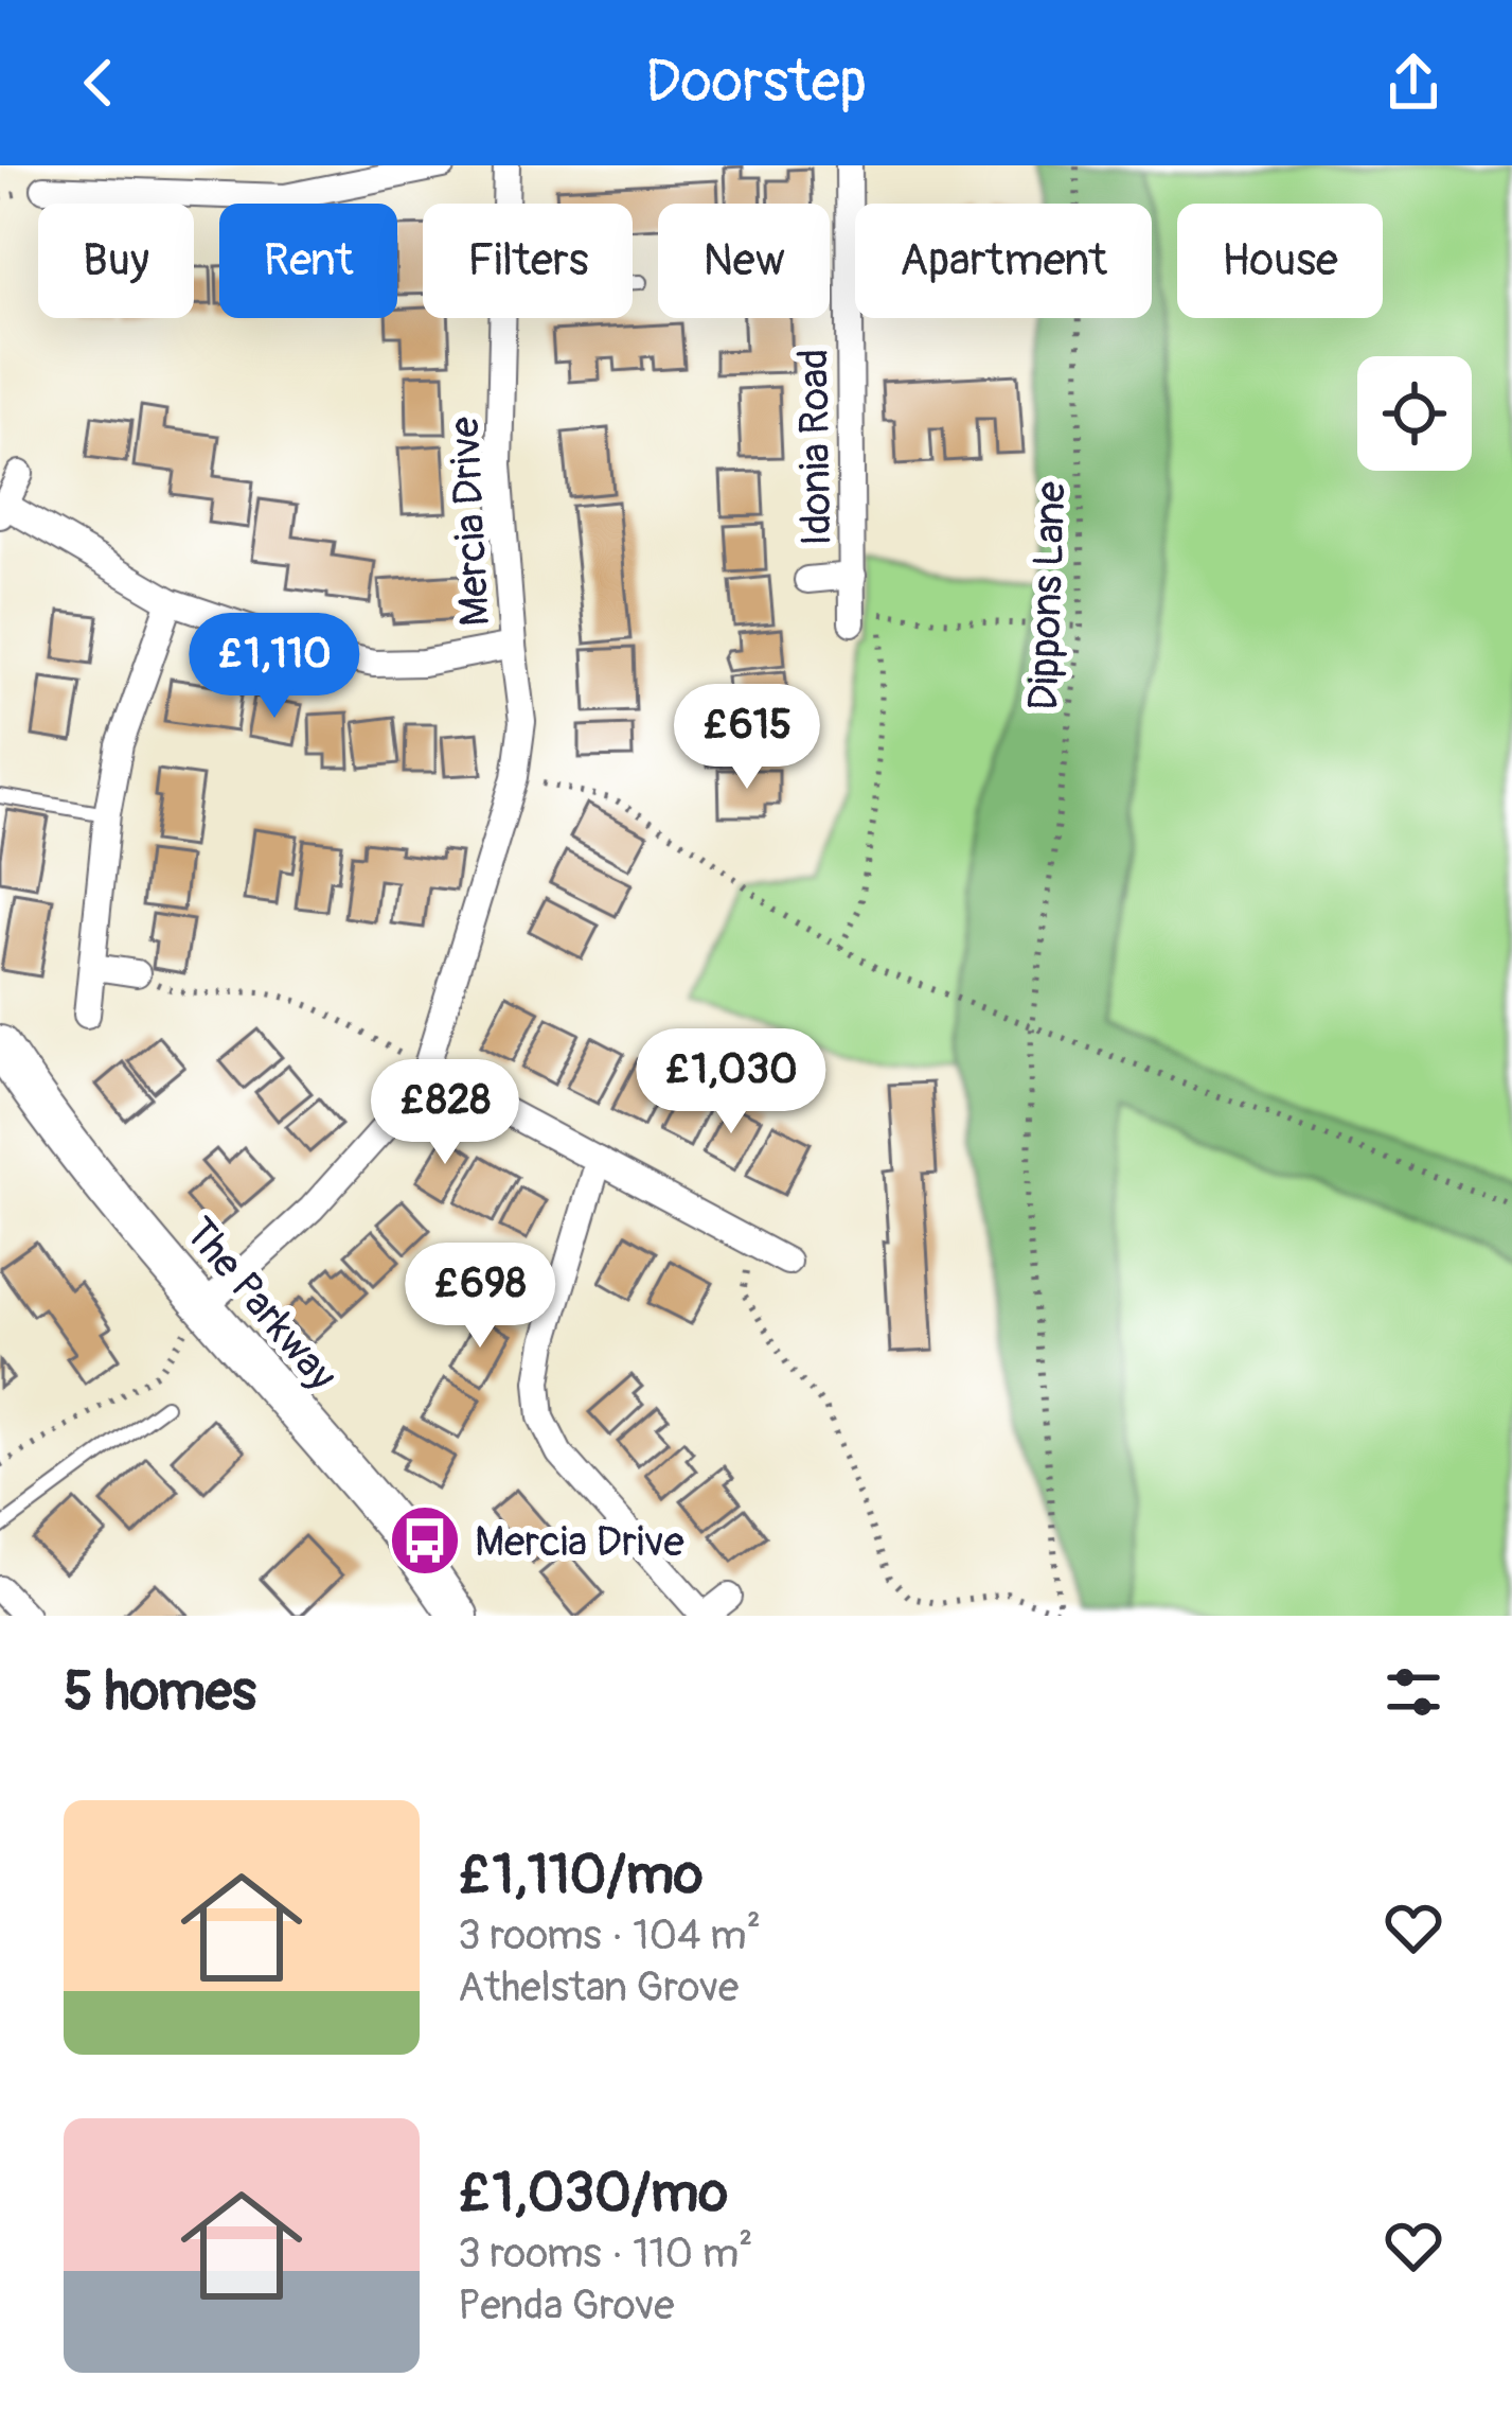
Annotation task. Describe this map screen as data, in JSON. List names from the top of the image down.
{
  "streets": {
    "street": ["Idonia Road", "Mercia Drive", "The Parkway"],
    "path": ["Dippons Lane"]
  },
  "crossings": [
    ["Mercia Drive", "The Parkway"]
  ],
  "places": {
    "bus stop": ["Mercia Drive"]
  },
  "page": {
    "header": "Doorstep",
    "chip": [
      "Buy",
      "Rent",
      "Filters",
      "New",
      "Apartment",
      "House"
    ],
    "price": [
      "£1,110",
      "£615",
      "£1,030",
      "£828",
      "£698"
    ],
    "heading": "5 homes",
    "list": [
      {
        "name": "£1,110/mo",
        "note": "3 rooms · 104 m² · Athelstan Grove"
      },
      {
        "name": "£1,030/mo",
        "note": "3 rooms · 110 m² · Penda Grove"
      }
    ]
  }
}
